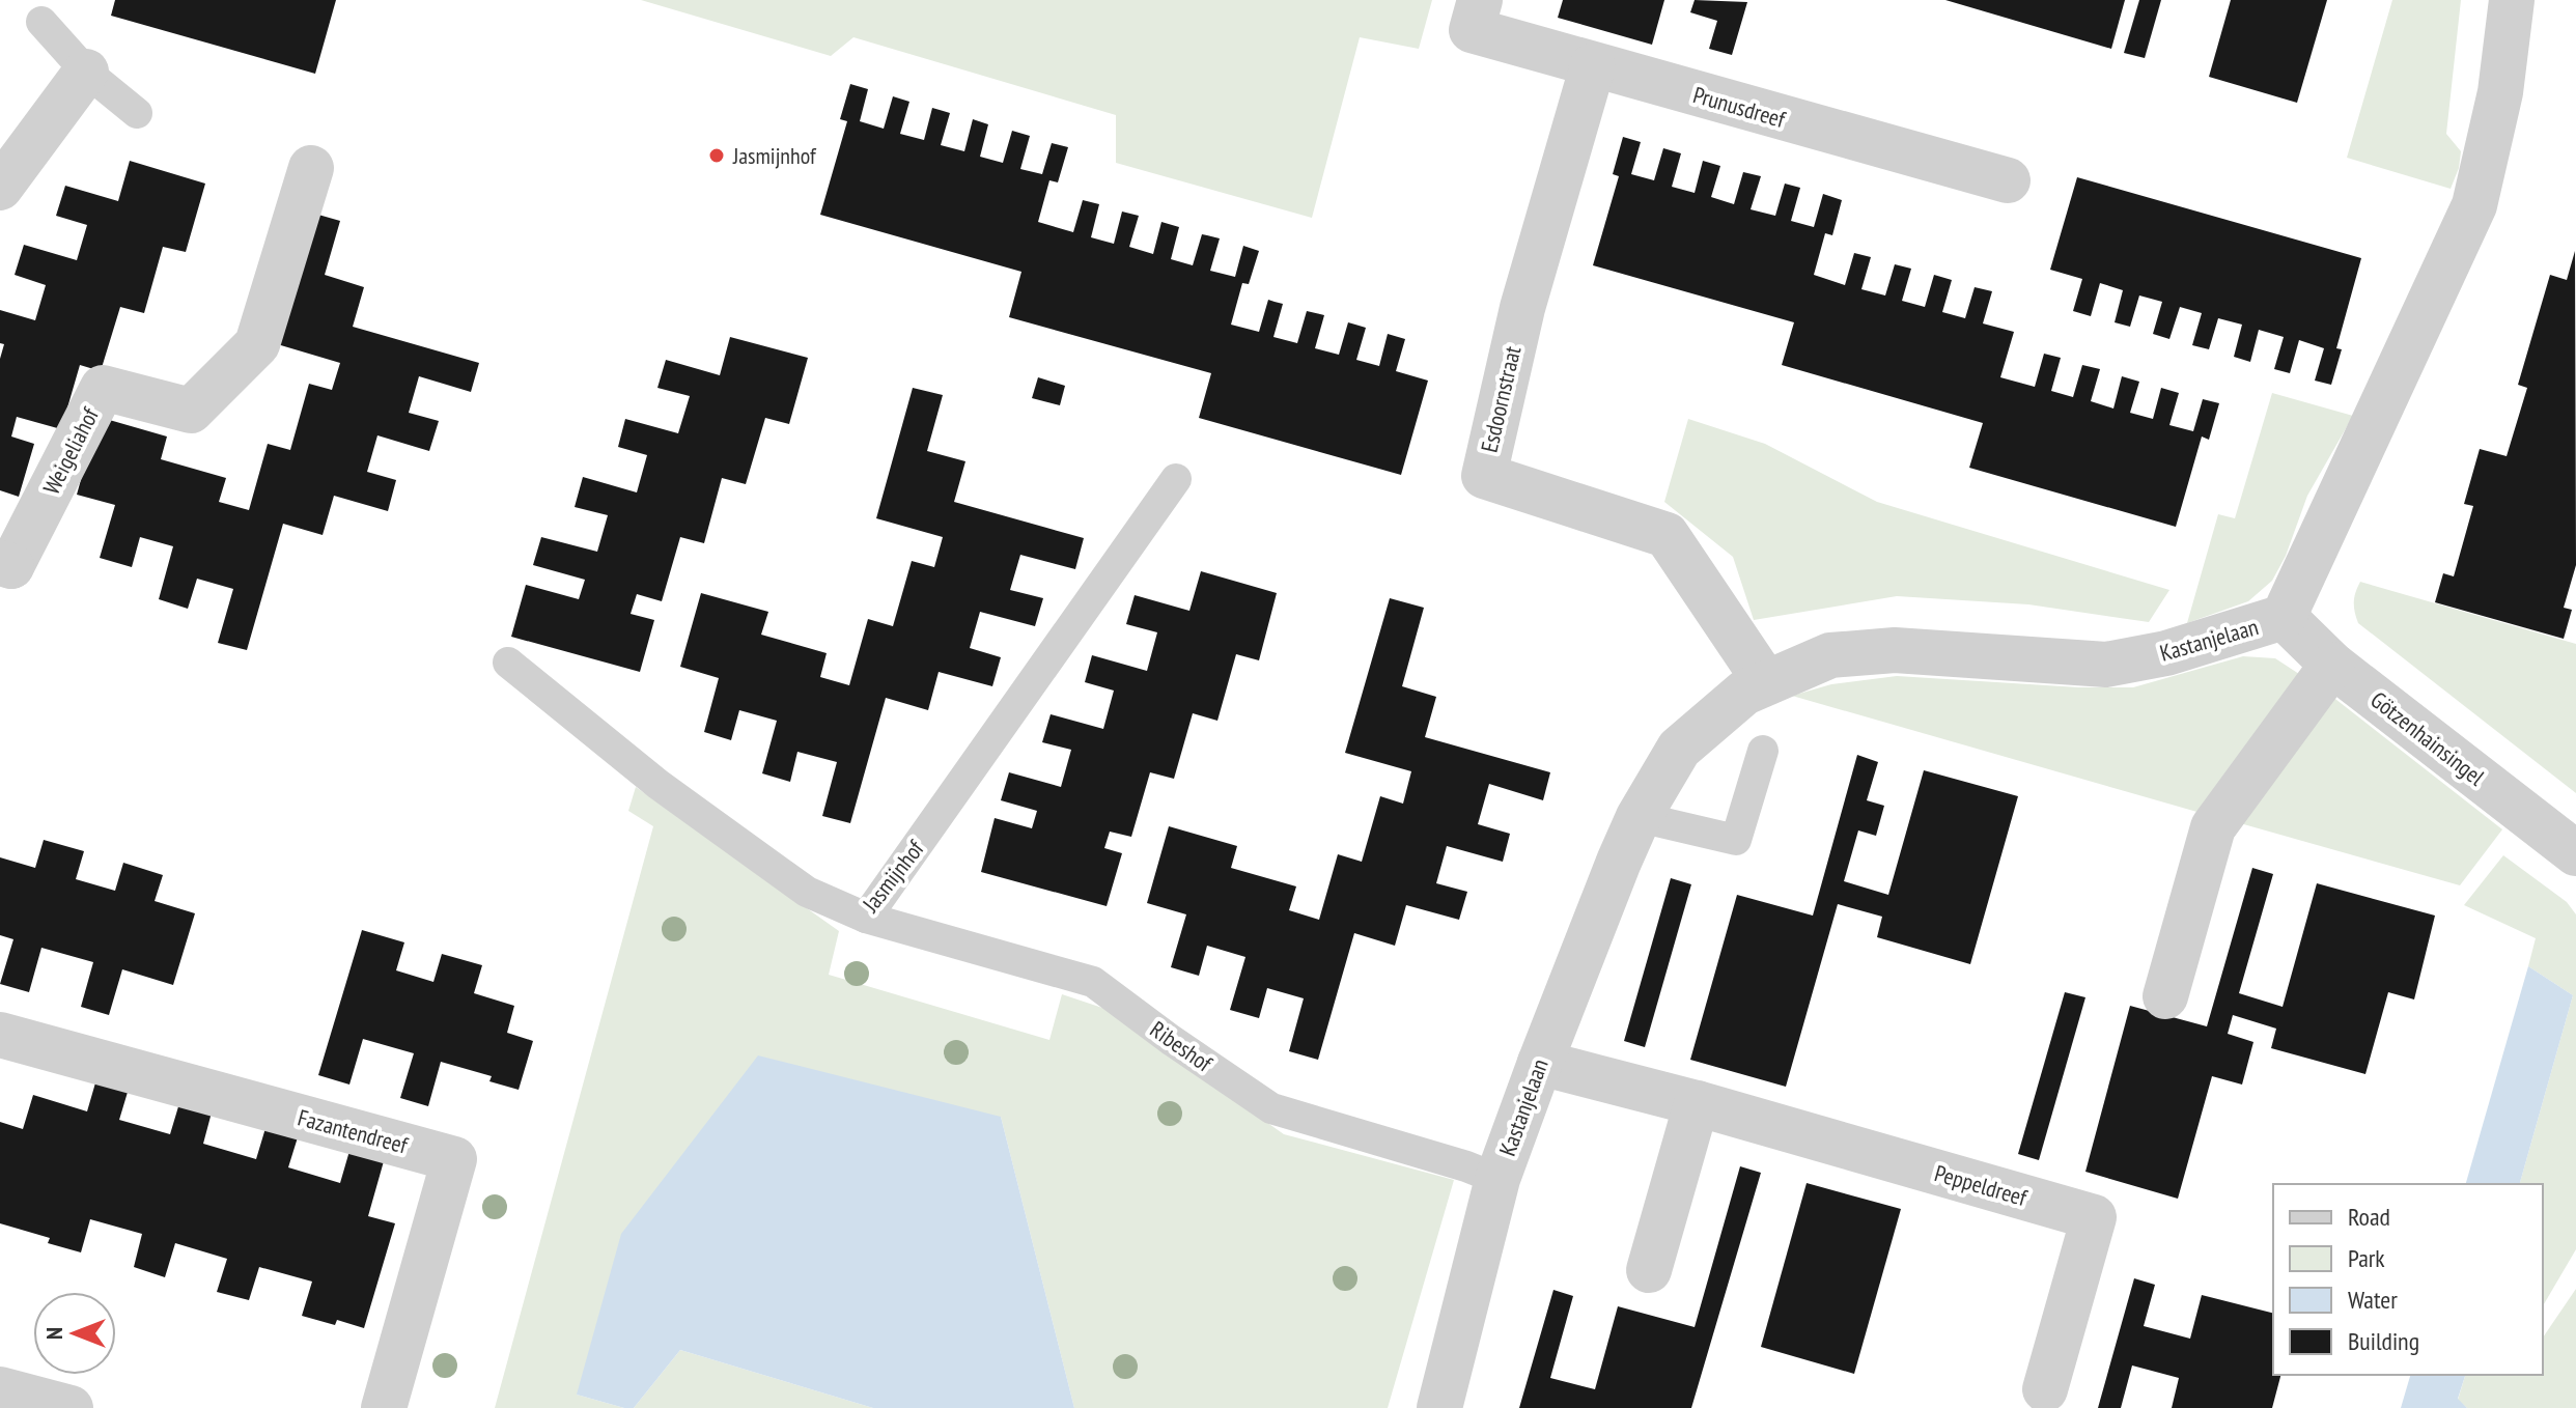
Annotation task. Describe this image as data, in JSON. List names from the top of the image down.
{
  "streets": {
    "street": [
      "Prunusdreef",
      "Esdoornstraat",
      "Weigeliahof",
      "Kastanjelaan",
      "Götzenhainsingel",
      "Fazantendreef",
      "Peppeldreef"
    ],
    "lane": ["Jasmijnhof", "Ribeshof"]
  },
  "crossings": [
    ["Prunusdreef", "Esdoornstraat"],
    ["Esdoornstraat", "Kastanjelaan"],
    ["Kastanjelaan", "Götzenhainsingel"],
    ["Kastanjelaan", "Ribeshof"],
    ["Kastanjelaan", "Peppeldreef"],
    ["Jasmijnhof", "Ribeshof"]
  ],
  "places": ["Jasmijnhof"],
  "legend": [
    "Road",
    "Park",
    "Water",
    "Building"
  ],
  "north": "left"
}
